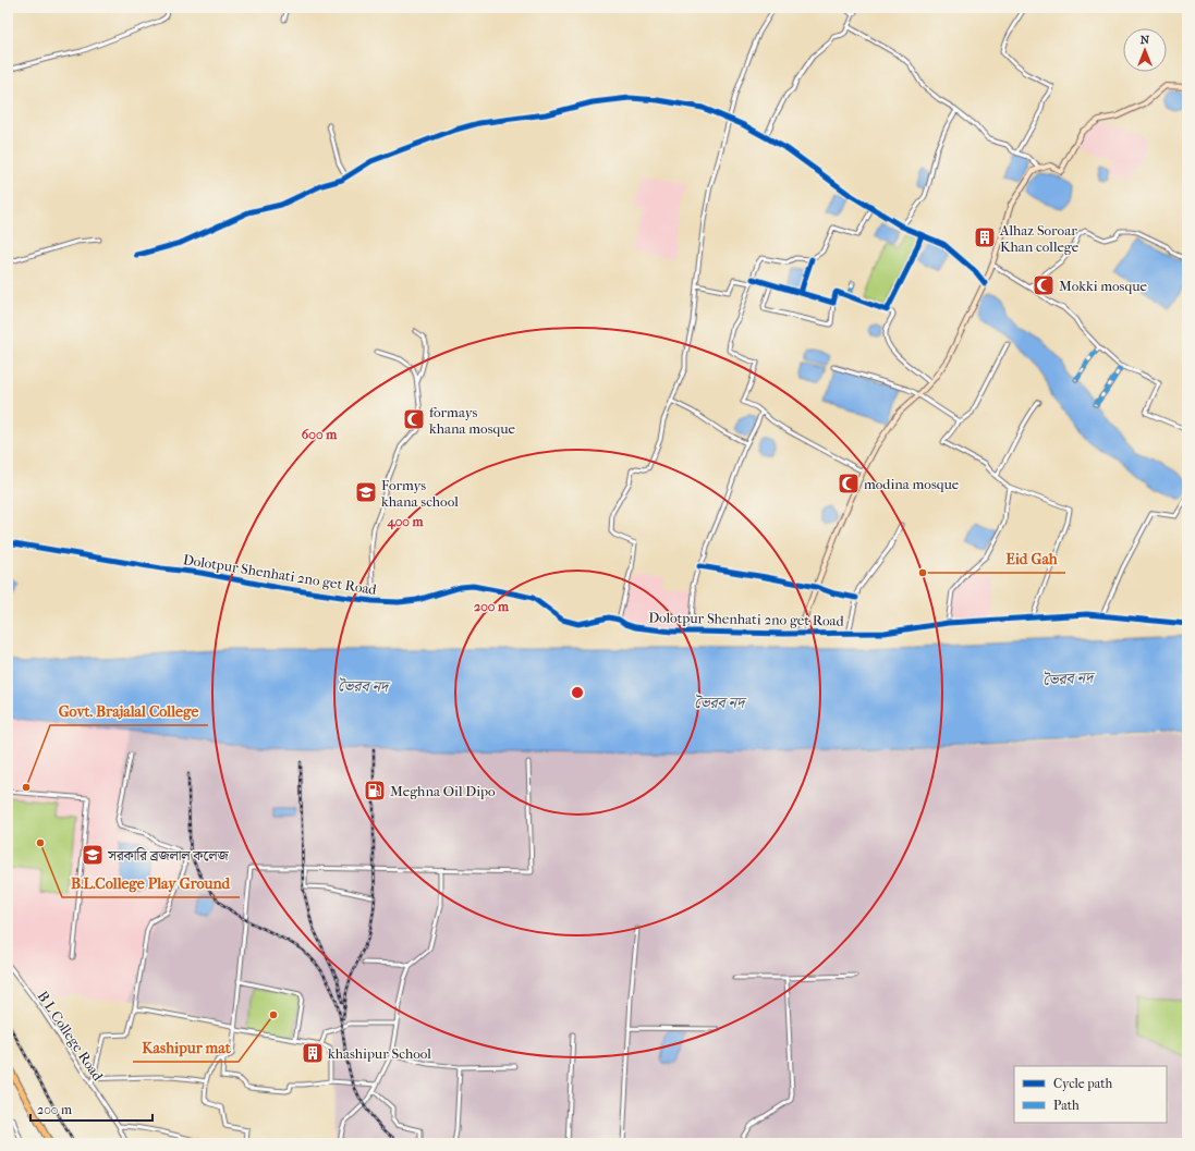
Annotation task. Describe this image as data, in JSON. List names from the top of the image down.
{
  "streets": {
    "street": ["Dolotpur Shenhati 2no get Road", "B L College Road"]
  },
  "water": ["ভৈরব নদ"],
  "places": {
    "building": ["Alhaz Soroar Khan college", "khashipur School"],
    "mosque": ["Mokki mosque", "formays khana mosque", "modina mosque"],
    "school or university": ["Formys khana school", "সরকারি ব্রজলাল কলেজ"],
    "other": [
      "Eid Gah",
      "Govt. Brajalal College",
      "B.L.College Play Ground",
      "Kashipur mat"
    ],
    "fuel station": ["Meghna Oil Dipo"]
  },
  "legend": ["Cycle path", "Path"],
  "scale_bar": "200 m",
  "north": "top",
  "rings": ["600 m", "400 m", "200 m"]
}
